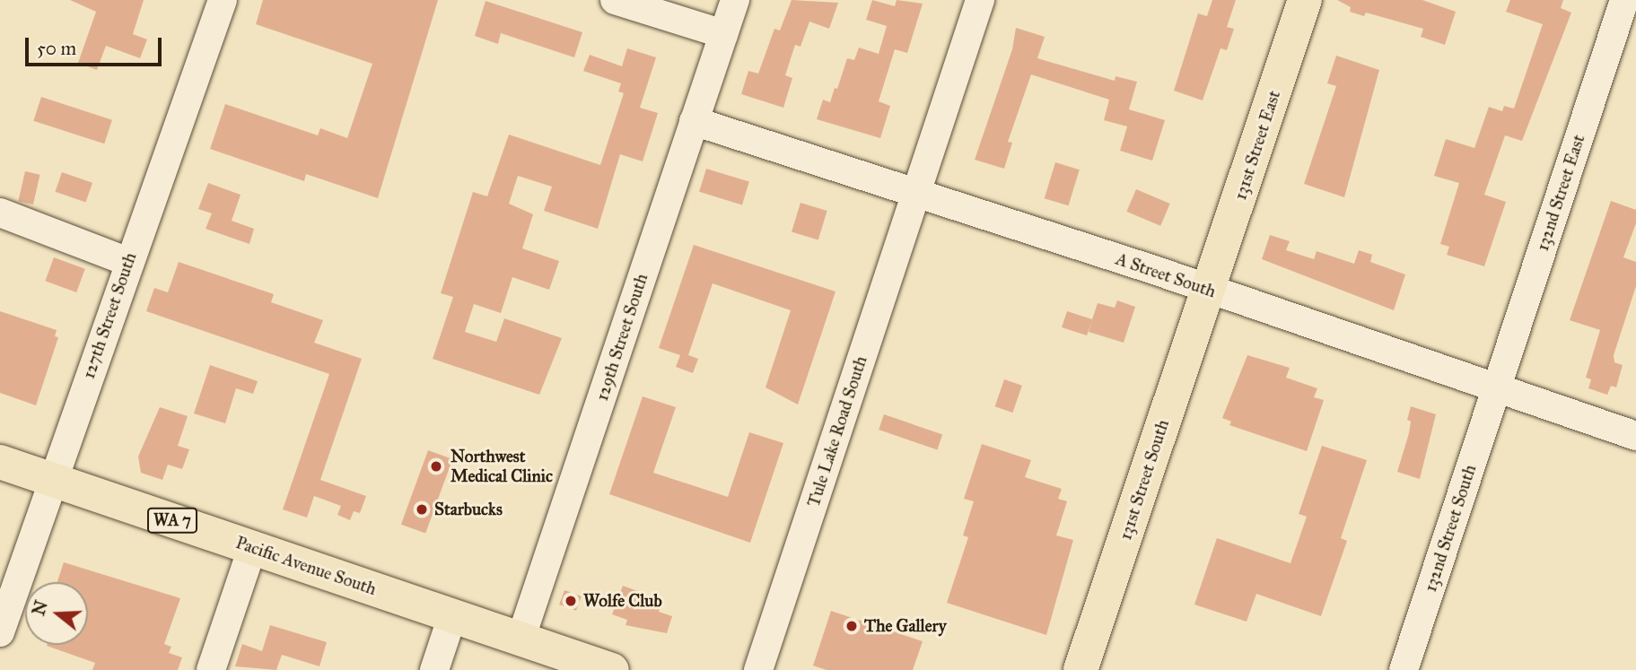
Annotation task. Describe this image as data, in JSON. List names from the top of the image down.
{
  "streets": {
    "main road": [
      "131st Street East",
      "131st Street South",
      "WA 7",
      "Pacific Avenue South"
    ],
    "street": [
      "132nd Street East",
      "A Street South",
      "127th Street South",
      "129th Street South",
      "Tule Lake Road South",
      "132nd Street South"
    ]
  },
  "crossings": [
    ["131st Street East", "A Street South"],
    ["131st Street East", "131st Street South"],
    ["132nd Street East", "A Street South"],
    ["132nd Street East", "132nd Street South"],
    ["A Street South", "129th Street South"],
    ["A Street South", "Tule Lake Road South"],
    ["A Street South", "131st Street South"],
    ["A Street South", "132nd Street South"],
    ["127th Street South", "Pacific Avenue South"],
    ["129th Street South", "Pacific Avenue South"]
  ],
  "places": [
    "Northwest Medical Clinic",
    "Starbucks",
    "Wolfe Club",
    "The Gallery"
  ],
  "scale_bar": "50 m",
  "north": "left"
}
